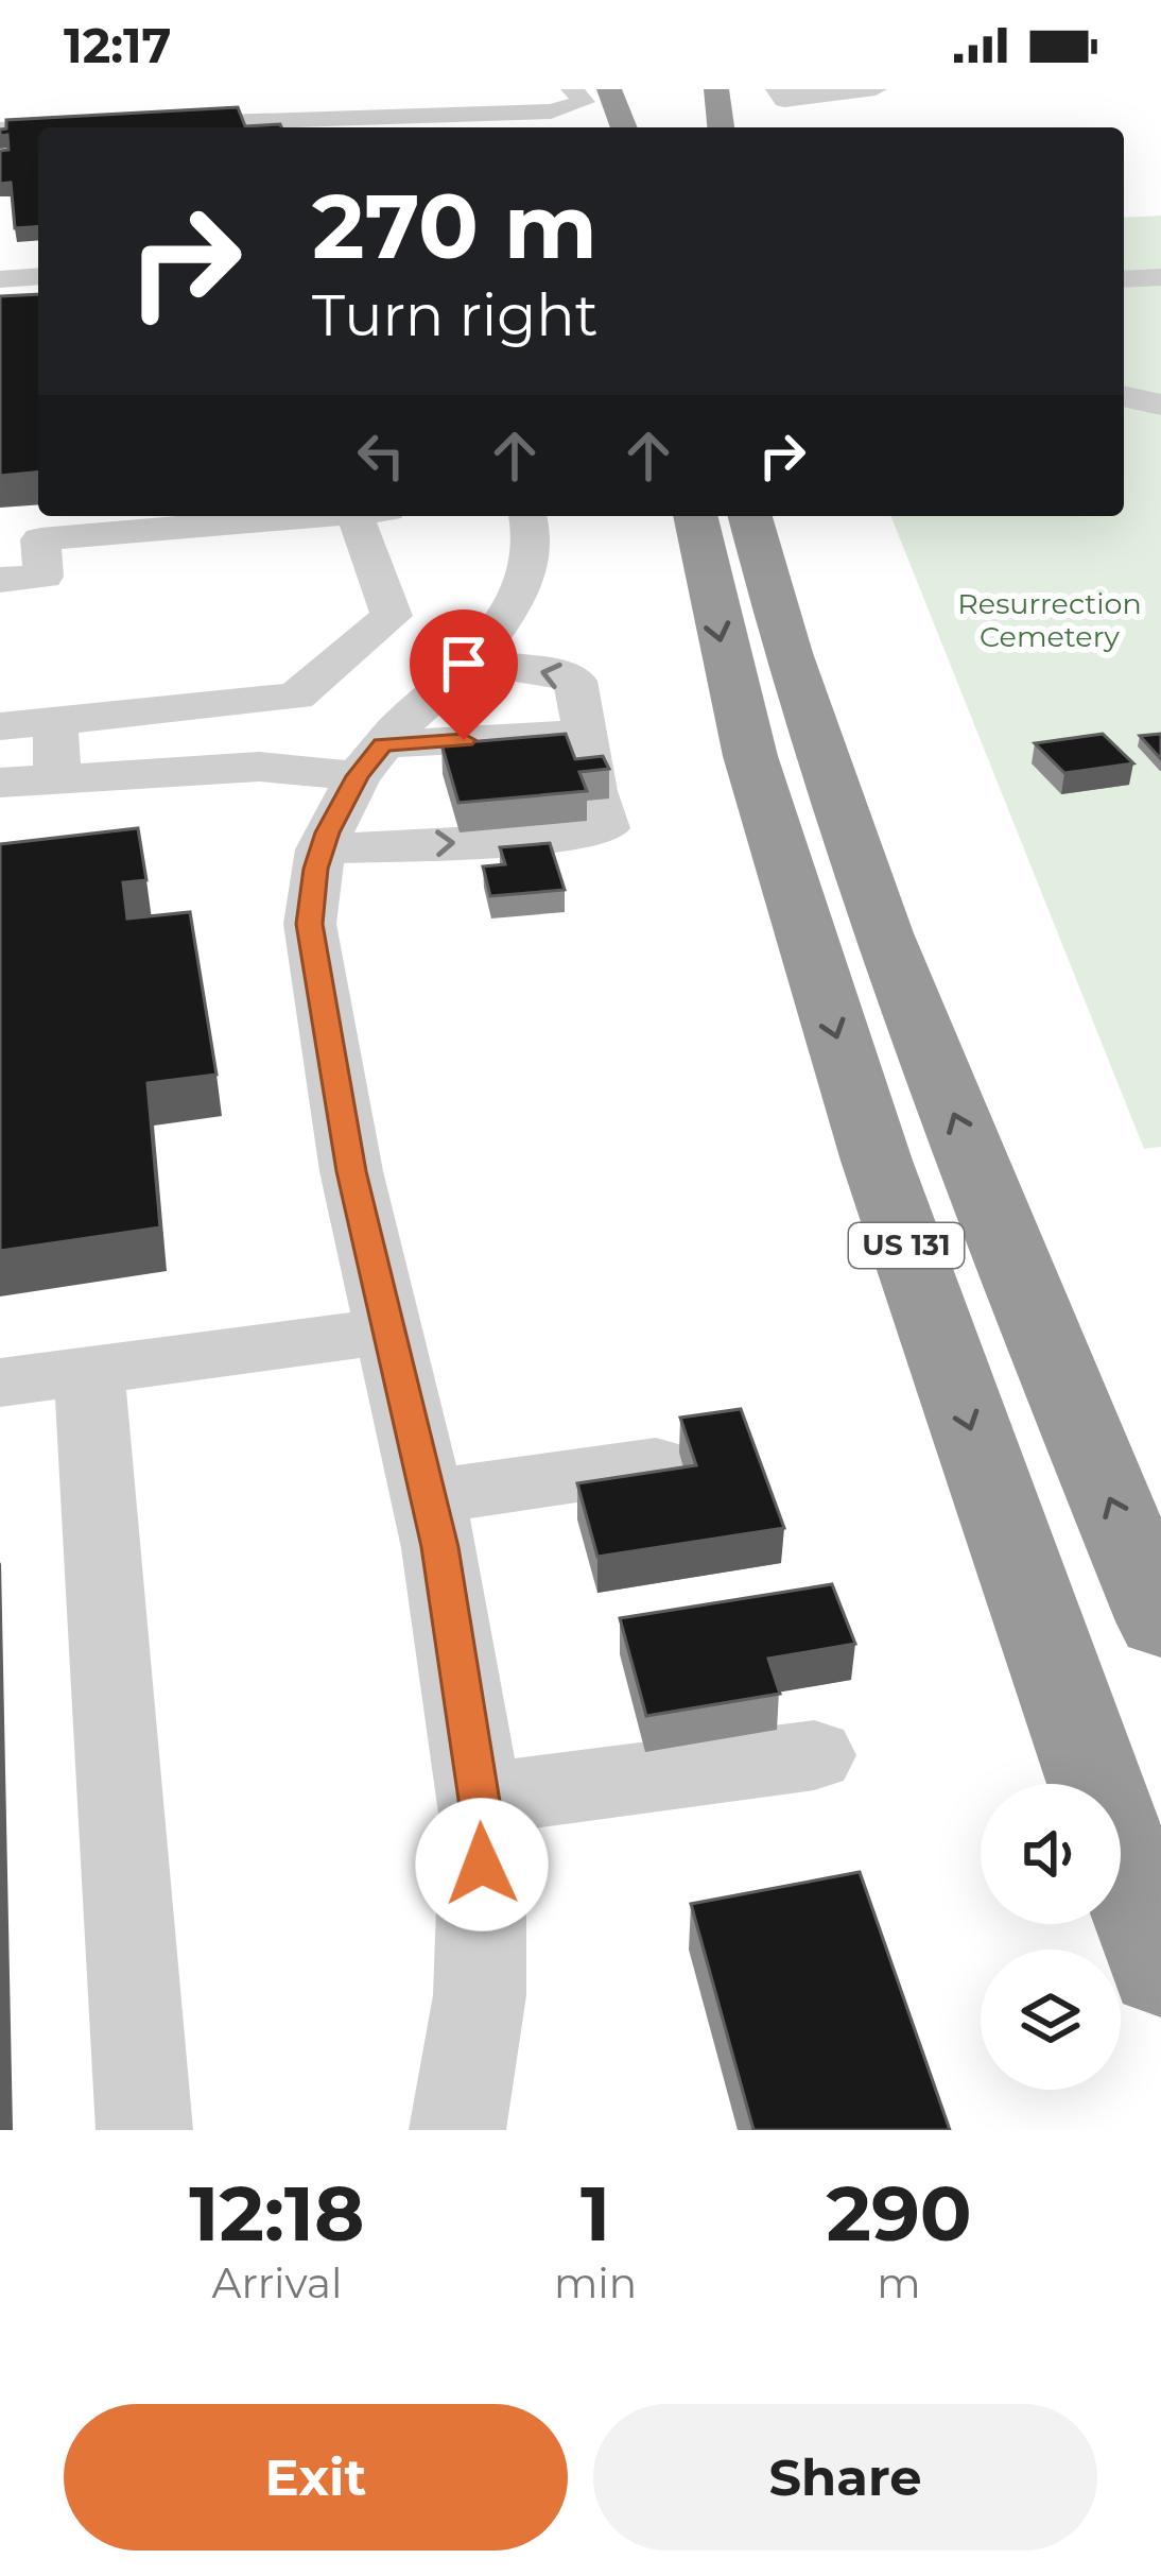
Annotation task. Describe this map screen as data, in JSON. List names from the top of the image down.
{
  "streets": {
    "highway": ["US 131"]
  },
  "parks": ["Resurrection Cemetery"],
  "page": {
    "status": "12:17",
    "turn": ["270 m", "Turn right"],
    "eta": [
      "12:18",
      "Arrival",
      "1",
      "min",
      "290",
      "m"
    ],
    "buttons": ["Exit", "Share"]
  }
}
